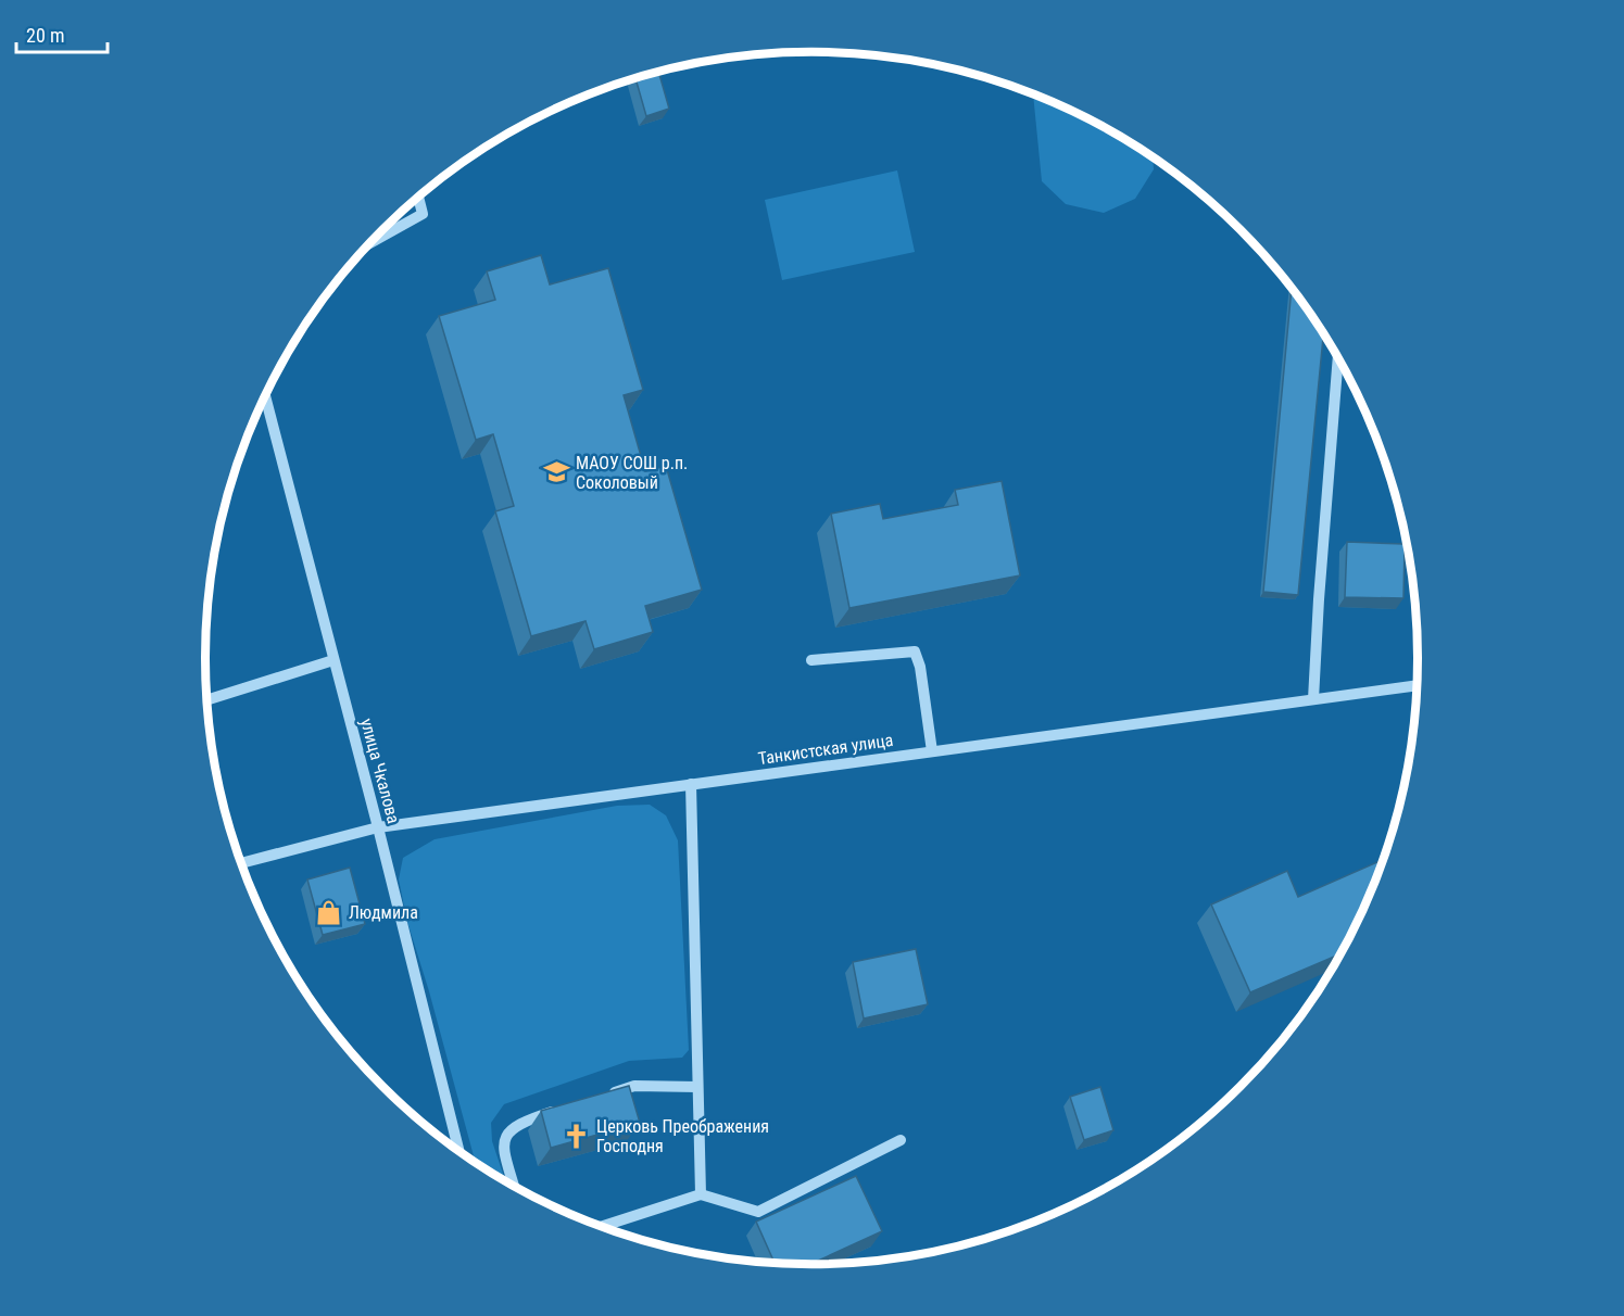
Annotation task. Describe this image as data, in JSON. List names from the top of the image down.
{
  "streets": {
    "street": ["Танкистская улица", "улица Чкалова"]
  },
  "crossings": [
    ["Танкистская улица", "улица Чкалова"]
  ],
  "places": {
    "school or university": ["МАОУ СОШ р.п. Соколовый"],
    "shop": ["Людмила"],
    "church": ["Церковь Преображения Господня"]
  },
  "scale_bar": "20 m"
}
